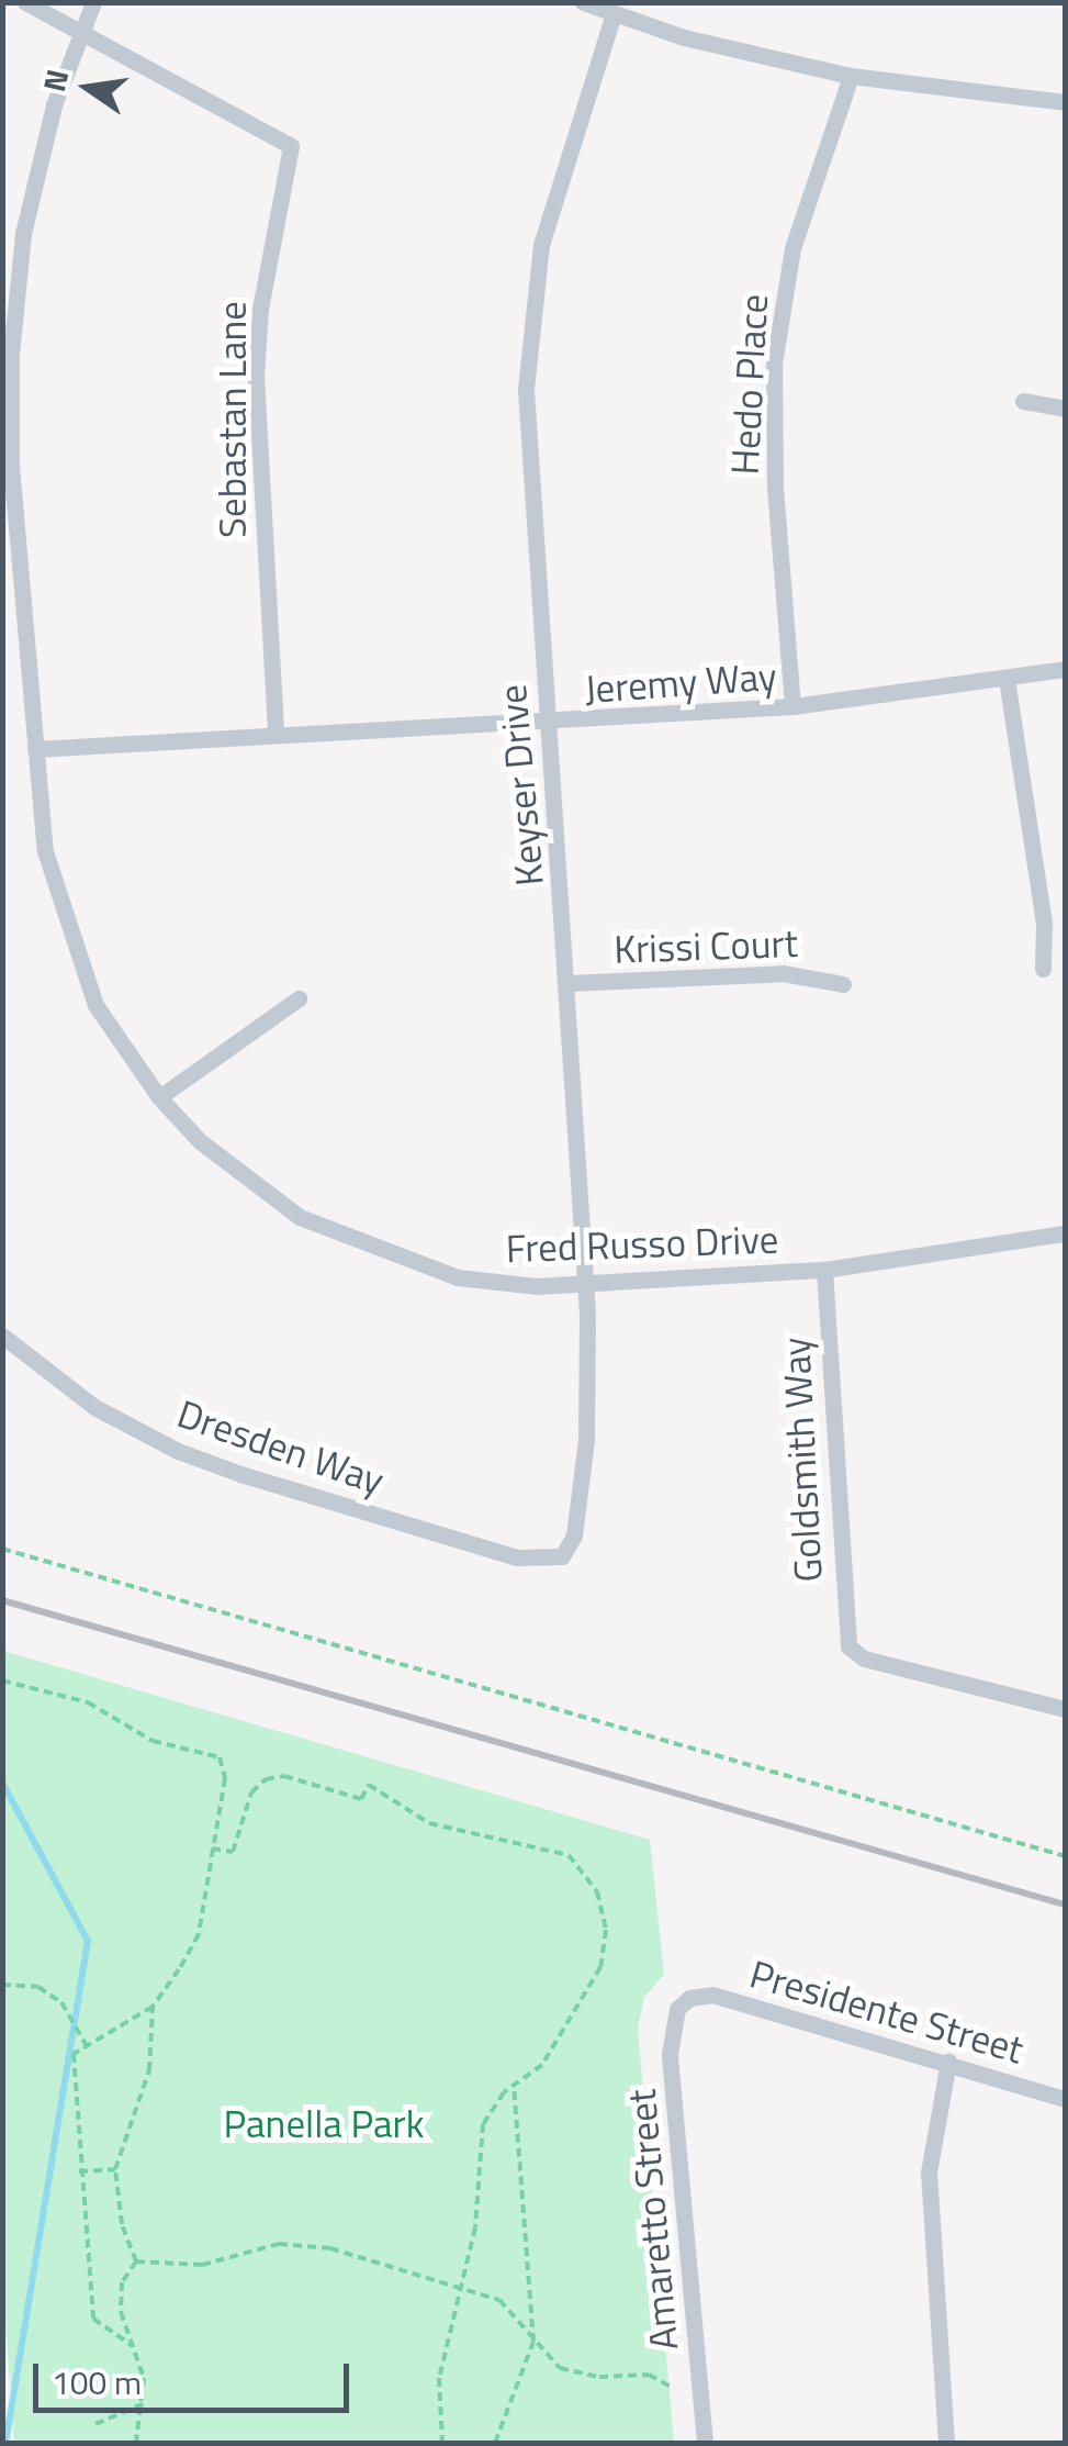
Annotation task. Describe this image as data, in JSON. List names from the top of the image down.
{
  "streets": {
    "street": [
      "Hedo Place",
      "Sebastan Lane",
      "Jeremy Way",
      "Keyser Drive",
      "Krissi Court",
      "Fred Russo Drive",
      "Dresden Way",
      "Goldsmith Way",
      "Presidente Street",
      "Amaretto Street"
    ]
  },
  "crossings": [
    ["Hedo Place", "Jeremy Way"],
    ["Sebastan Lane", "Jeremy Way"],
    ["Sebastan Lane", "Fred Russo Drive"],
    ["Jeremy Way", "Keyser Drive"],
    ["Jeremy Way", "Fred Russo Drive"],
    ["Keyser Drive", "Krissi Court"],
    ["Keyser Drive", "Fred Russo Drive"],
    ["Keyser Drive", "Dresden Way"],
    ["Fred Russo Drive", "Goldsmith Way"],
    ["Presidente Street", "Amaretto Street"]
  ],
  "parks": ["Panella Park"],
  "scale_bar": "100 m",
  "north": "left"
}
